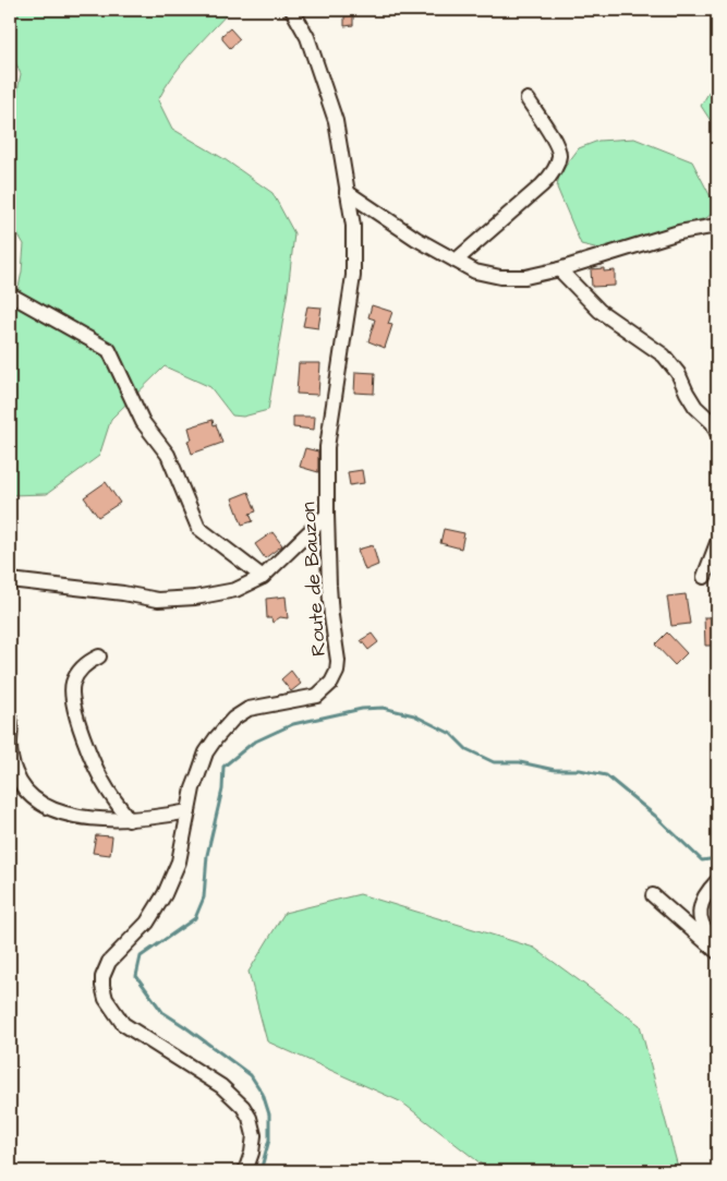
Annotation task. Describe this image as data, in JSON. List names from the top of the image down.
{
  "streets": {
    "street": ["Route de Bauzon"]
  }
}
